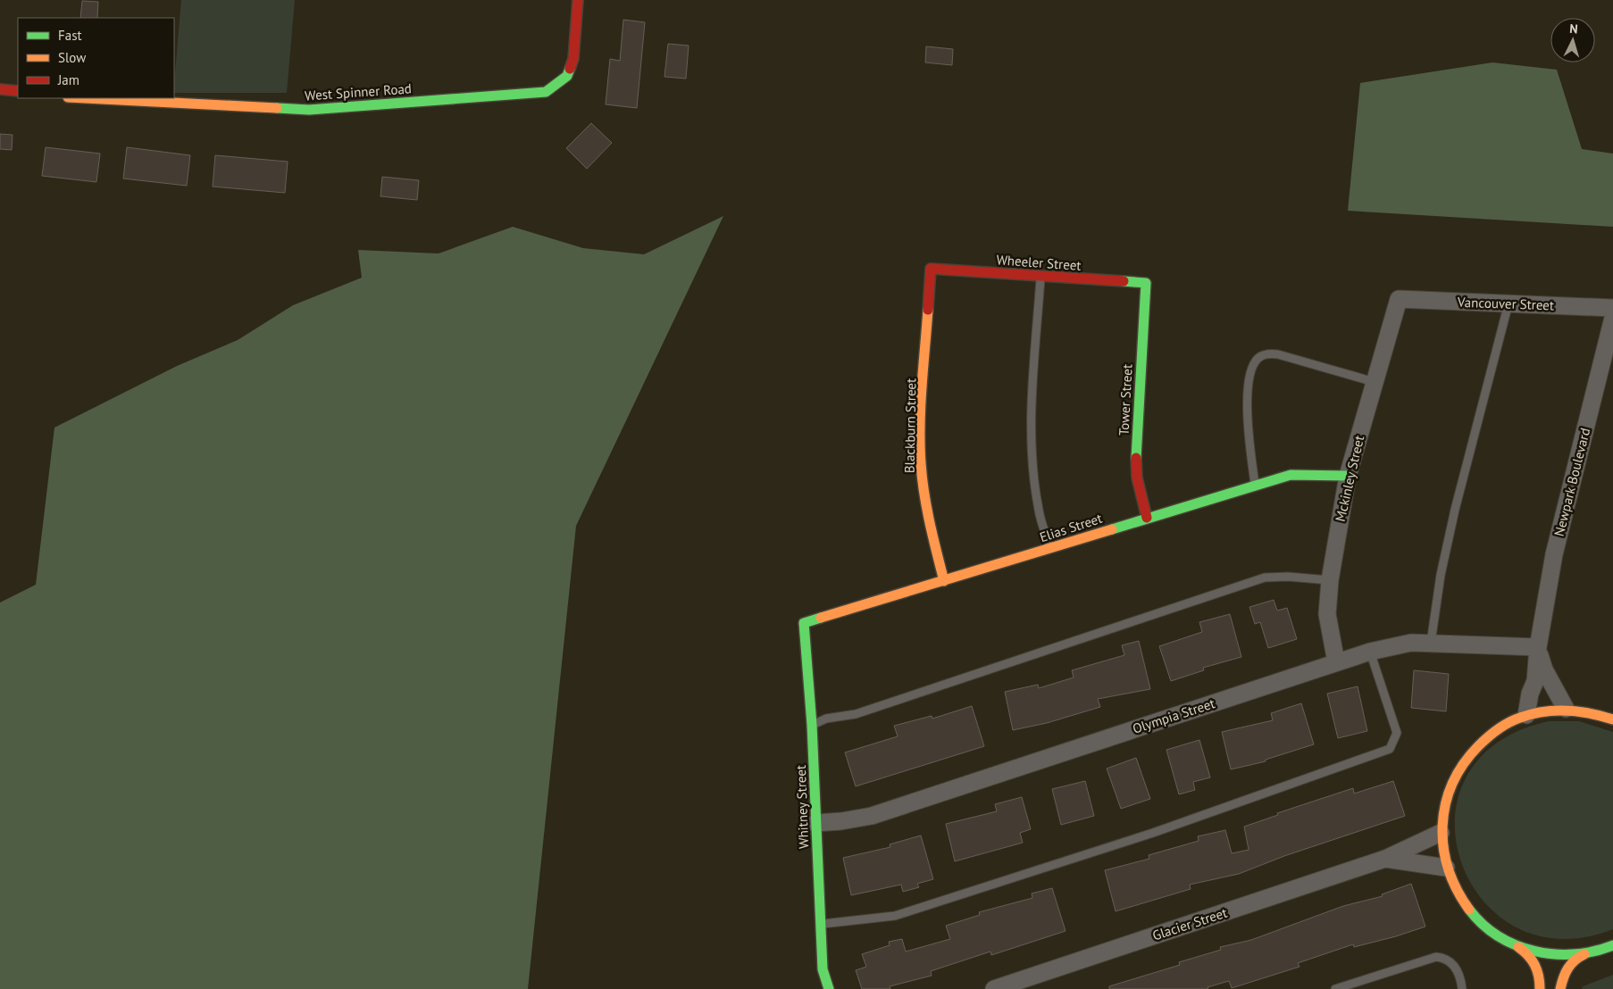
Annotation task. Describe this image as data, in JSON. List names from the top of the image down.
{
  "streets": {
    "street": [
      "West Spinner Road",
      "Wheeler Street",
      "Vancouver Street",
      "Tower Street",
      "Blackburn Street",
      "Mckinley Street",
      "Newpark Boulevard",
      "Elias Street",
      "Olympia Street",
      "Whitney Street",
      "Glacier Street"
    ]
  },
  "crossings": [
    ["Wheeler Street", "Tower Street"],
    ["Wheeler Street", "Blackburn Street"],
    ["Vancouver Street", "Mckinley Street"],
    ["Tower Street", "Elias Street"],
    ["Blackburn Street", "Elias Street"],
    ["Mckinley Street", "Elias Street"],
    ["Mckinley Street", "Olympia Street"],
    ["Newpark Boulevard", "Olympia Street"],
    ["Elias Street", "Whitney Street"],
    ["Olympia Street", "Whitney Street"]
  ],
  "legend": ["Fast", "Slow", "Jam"],
  "north": "top"
}
